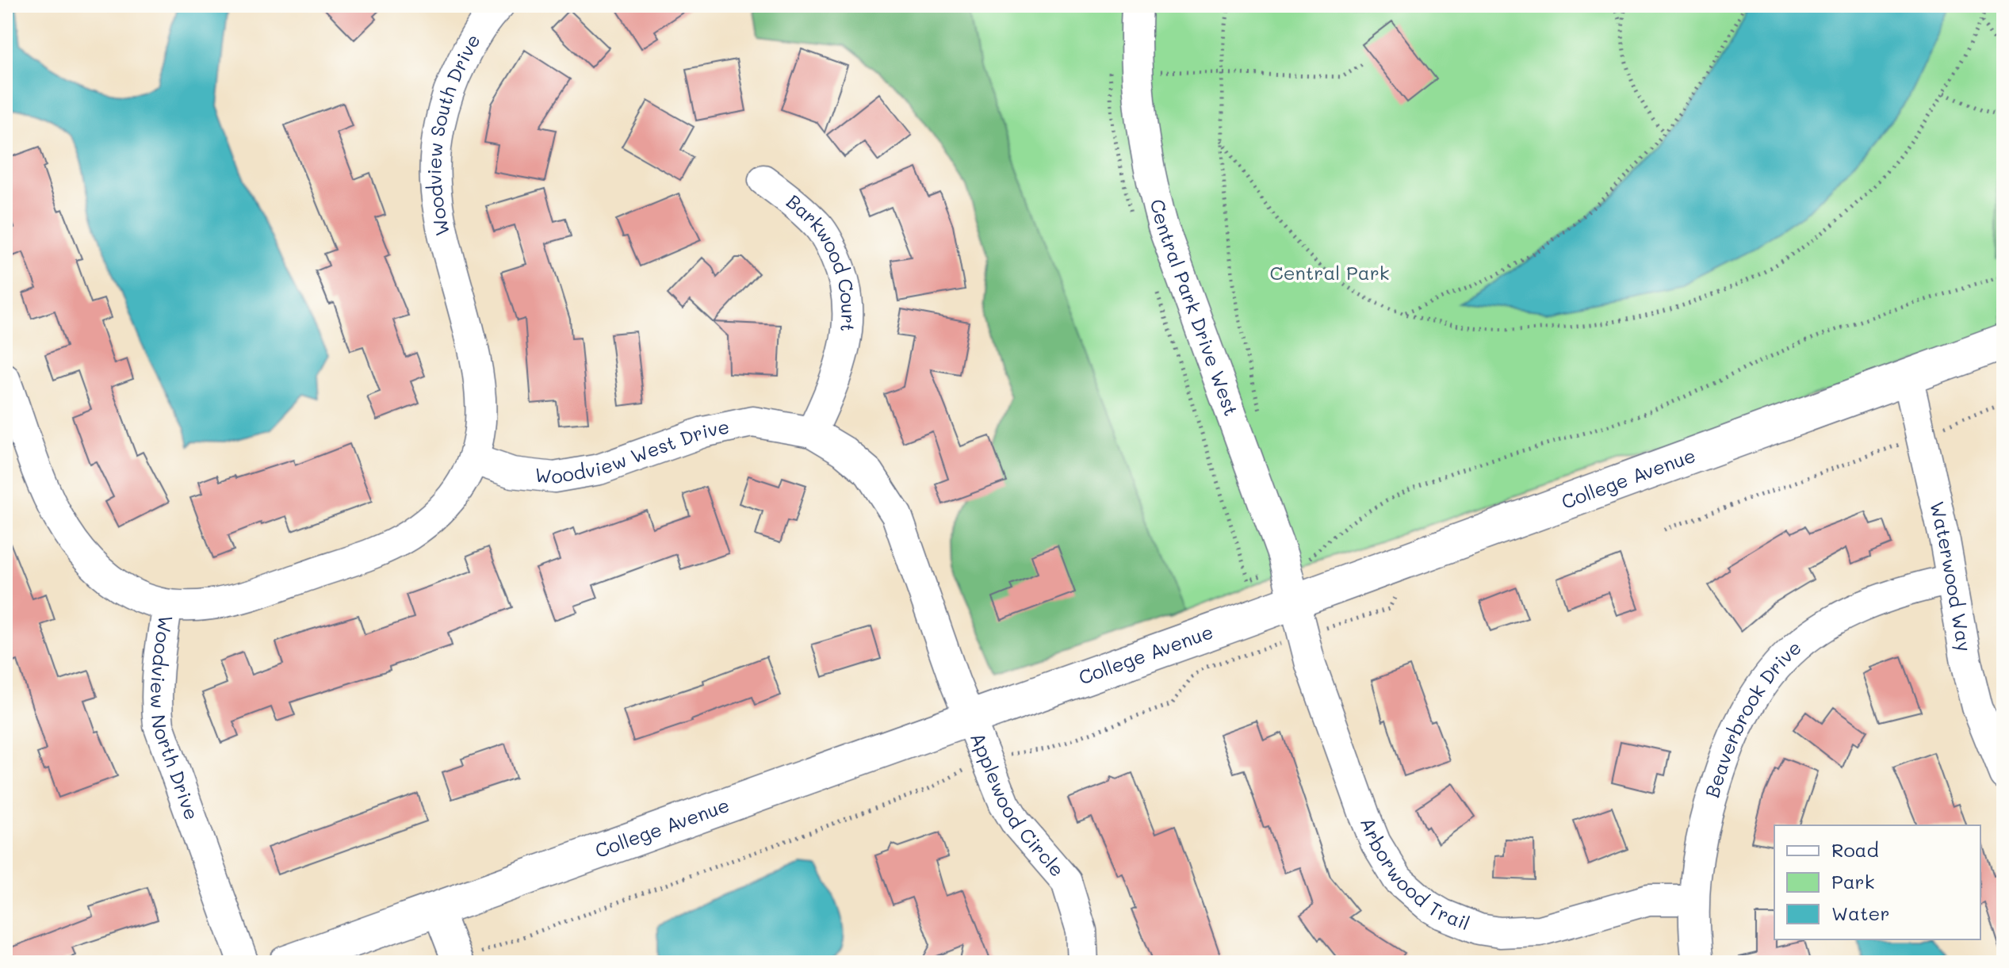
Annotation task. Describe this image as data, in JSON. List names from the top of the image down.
{
  "streets": {
    "main road": ["College Avenue"],
    "street": [
      "Woodview South Drive",
      "Barkwood Court",
      "Central Park Drive West",
      "Woodview West Drive",
      "Waterwood Way",
      "Woodview North Drive",
      "Beaverbrook Drive",
      "Applewood Circle",
      "Arborwood Trail"
    ]
  },
  "crossings": [
    ["Woodview South Drive", "Woodview West Drive"],
    ["Barkwood Court", "Woodview West Drive"],
    ["Central Park Drive West", "College Avenue"],
    ["Central Park Drive West", "Arborwood Trail"],
    ["Woodview West Drive", "College Avenue"],
    ["Woodview West Drive", "Applewood Circle"],
    ["College Avenue", "Waterwood Way"],
    ["College Avenue", "Applewood Circle"],
    ["College Avenue", "Arborwood Trail"],
    ["Waterwood Way", "Beaverbrook Drive"],
    ["Beaverbrook Drive", "Arborwood Trail"]
  ],
  "parks": ["Central Park"],
  "legend": ["Road", "Park", "Water"]
}
